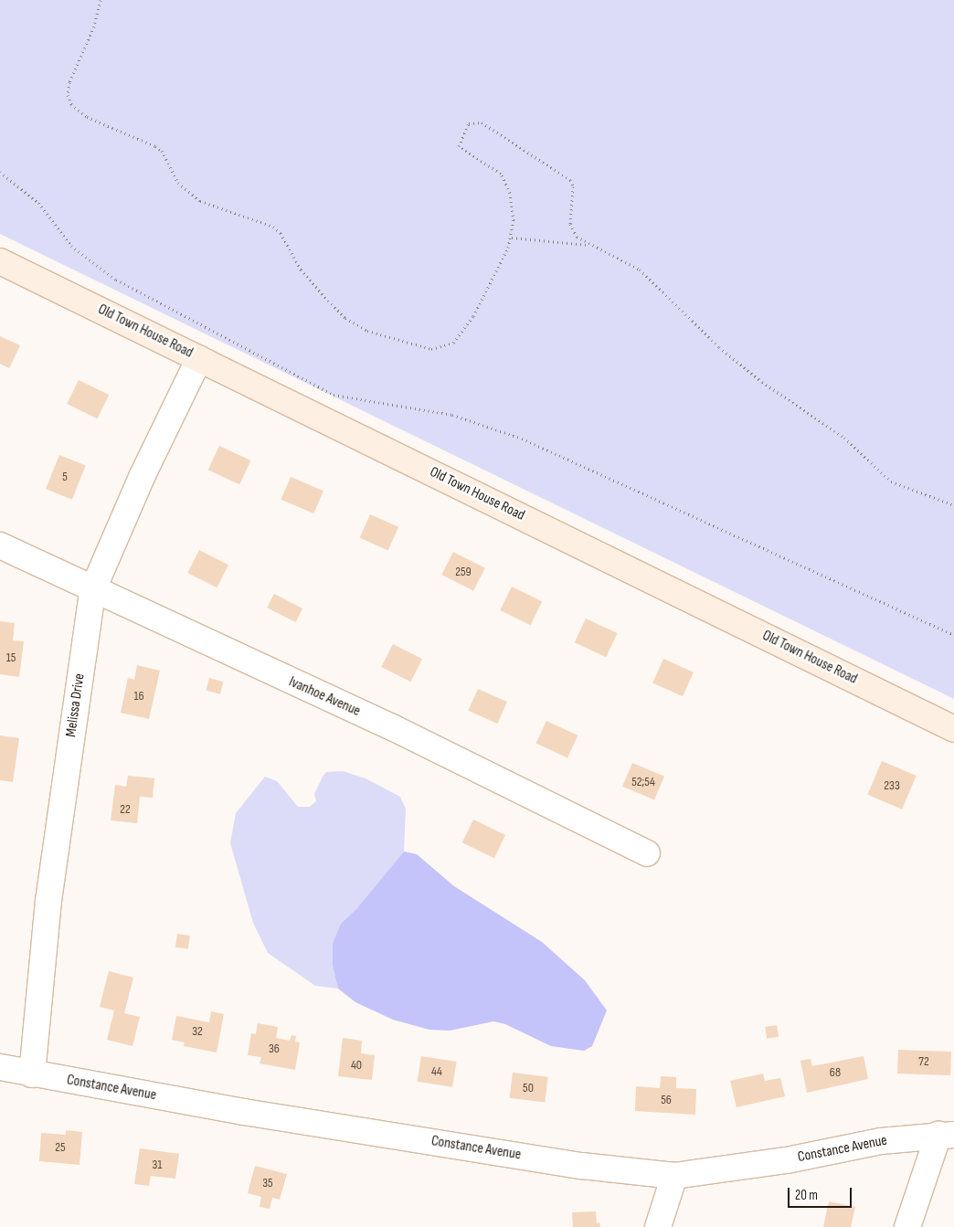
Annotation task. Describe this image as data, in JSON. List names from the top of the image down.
{
  "streets": {
    "main road": ["Old Town House Road"],
    "street": ["Ivanhoe Avenue", "Melissa Drive", "Constance Avenue"]
  },
  "crossings": [
    ["Old Town House Road", "Melissa Drive"],
    ["Ivanhoe Avenue", "Melissa Drive"],
    ["Melissa Drive", "Constance Avenue"]
  ],
  "house_numbers": [
    "5",
    "259",
    "15",
    "16",
    "52;54",
    "233",
    "22",
    "32",
    "36",
    "72",
    "40",
    "44",
    "68",
    "50",
    "56",
    "25",
    "31",
    "35"
  ],
  "scale_bar": "20 m"
}
